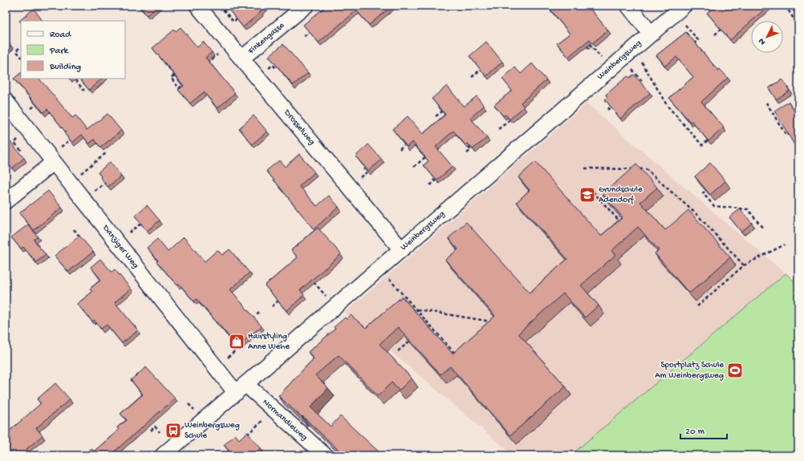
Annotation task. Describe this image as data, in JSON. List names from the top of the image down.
{
  "streets": {
    "street": [
      "Finkengasse",
      "Weinbergsweg",
      "Drosselweg",
      "Danziger Weg",
      "Normandieweg"
    ]
  },
  "crossings": [
    ["Finkengasse", "Drosselweg"],
    ["Weinbergsweg", "Drosselweg"],
    ["Weinbergsweg", "Danziger Weg"],
    ["Weinbergsweg", "Normandieweg"],
    ["Danziger Weg", "Normandieweg"]
  ],
  "places": {
    "school or university": ["Grundschule Adendorf"],
    "shop": ["Hairstyling Anne Wehe"],
    "sports": ["Sportplatz Schule Am Weinbergsweg"],
    "bus stop": ["Weinbergsweg Schule"]
  },
  "legend": ["Road", "Park", "Building"],
  "scale_bar": "20 m",
  "north": "bottom left"
}
